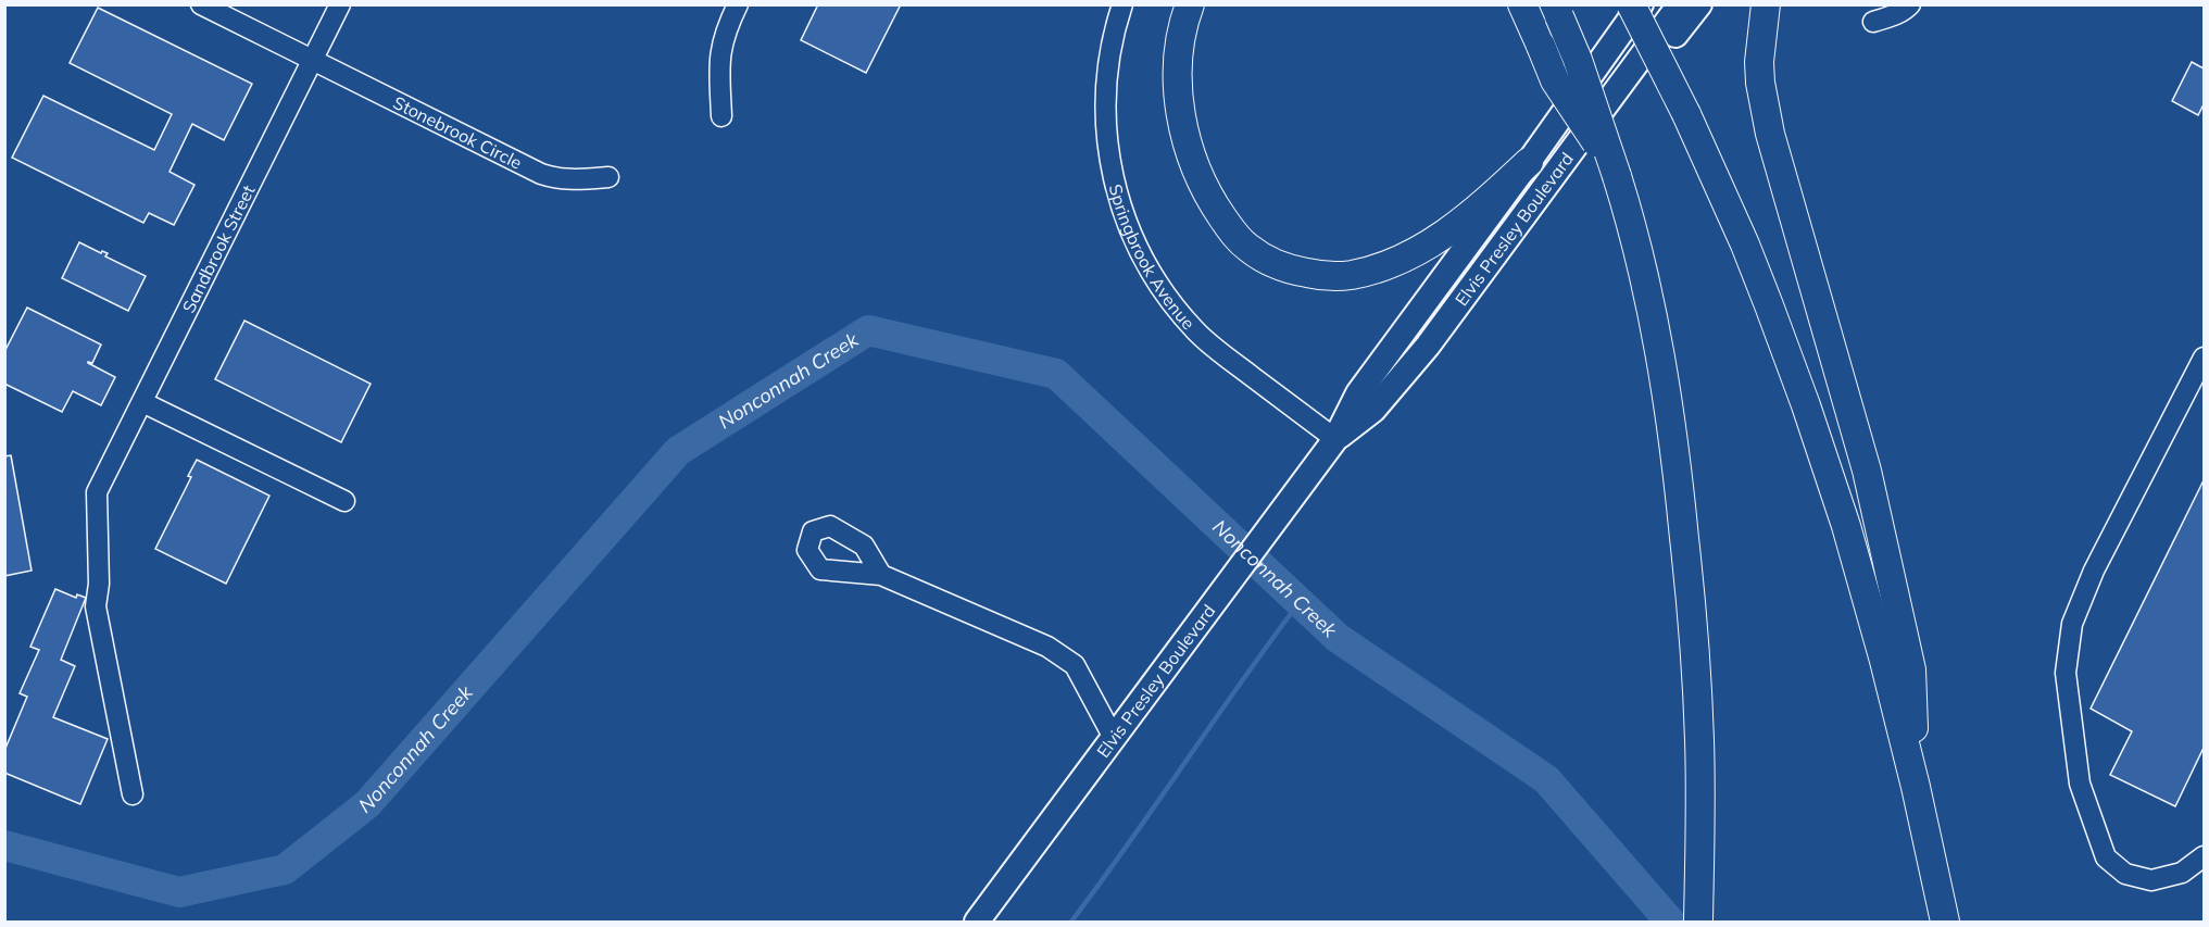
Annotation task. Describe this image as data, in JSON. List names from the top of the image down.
{
  "streets": {
    "main road": ["Elvis Presley Boulevard"],
    "street": ["Stonebrook Circle", "Sandbrook Street", "Springbrook Avenue"]
  },
  "crossings": [
    ["Stonebrook Circle", "Sandbrook Street"],
    ["Elvis Presley Boulevard", "Springbrook Avenue"]
  ],
  "water": ["Nonconnah Creek"]
}
